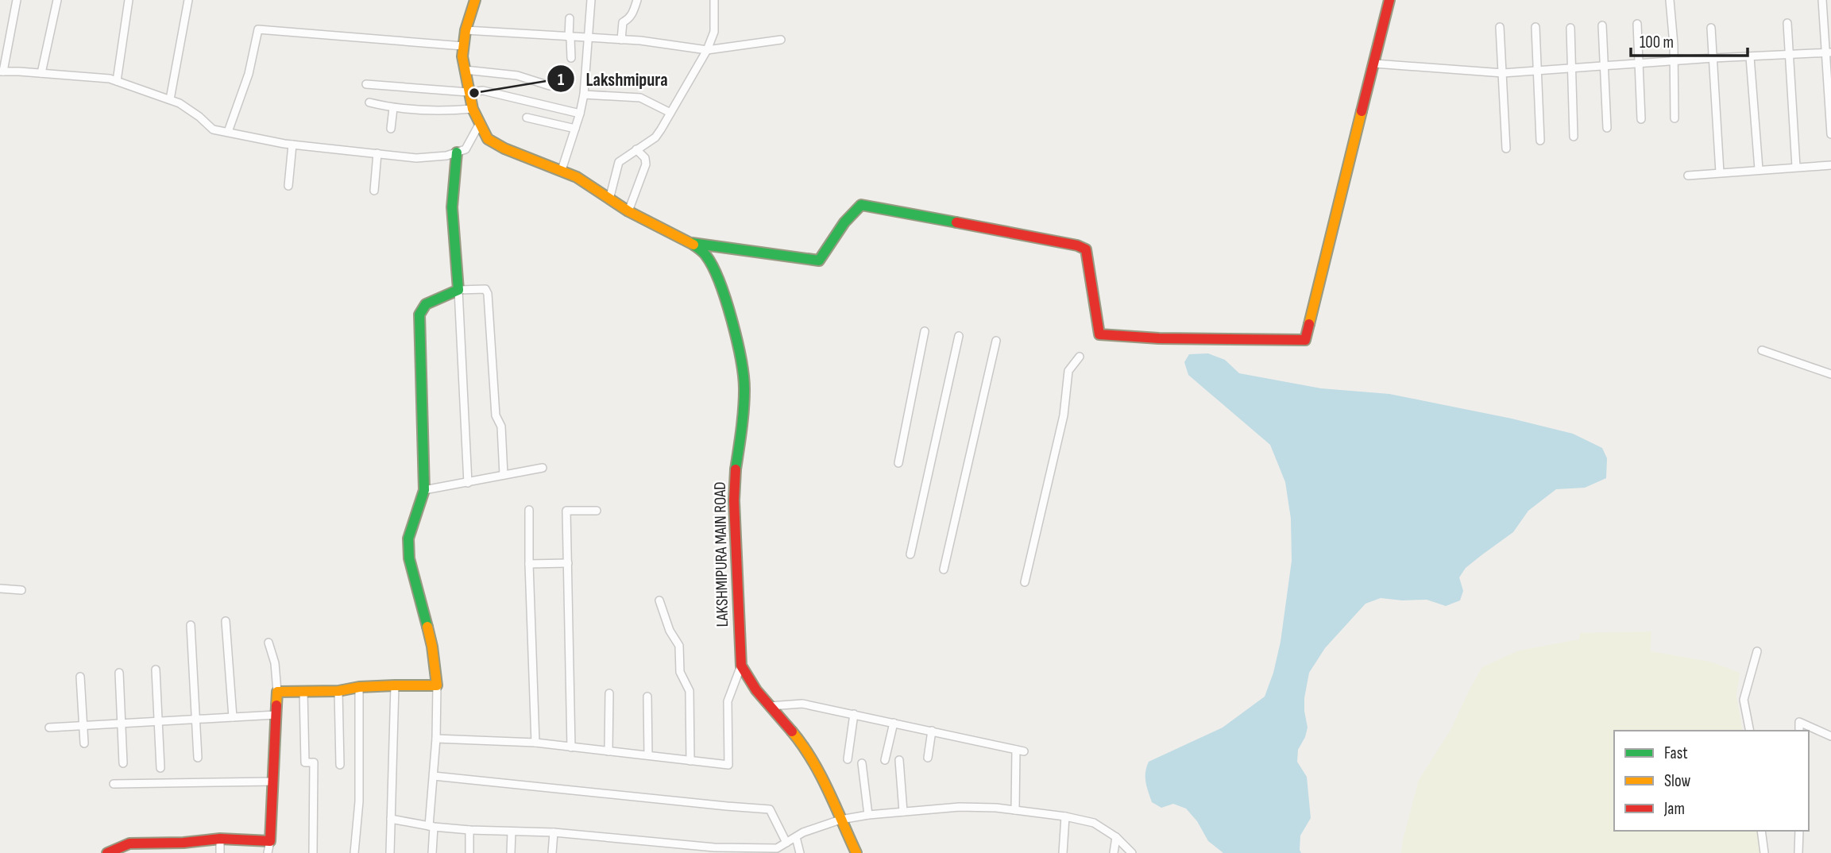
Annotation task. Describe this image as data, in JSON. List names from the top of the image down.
{
  "streets": {
    "street": ["LAKSHMIPURA MAIN ROAD"]
  },
  "places": ["Lakshmipura"],
  "legend": ["Fast", "Slow", "Jam"],
  "scale_bar": "100 m"
}
